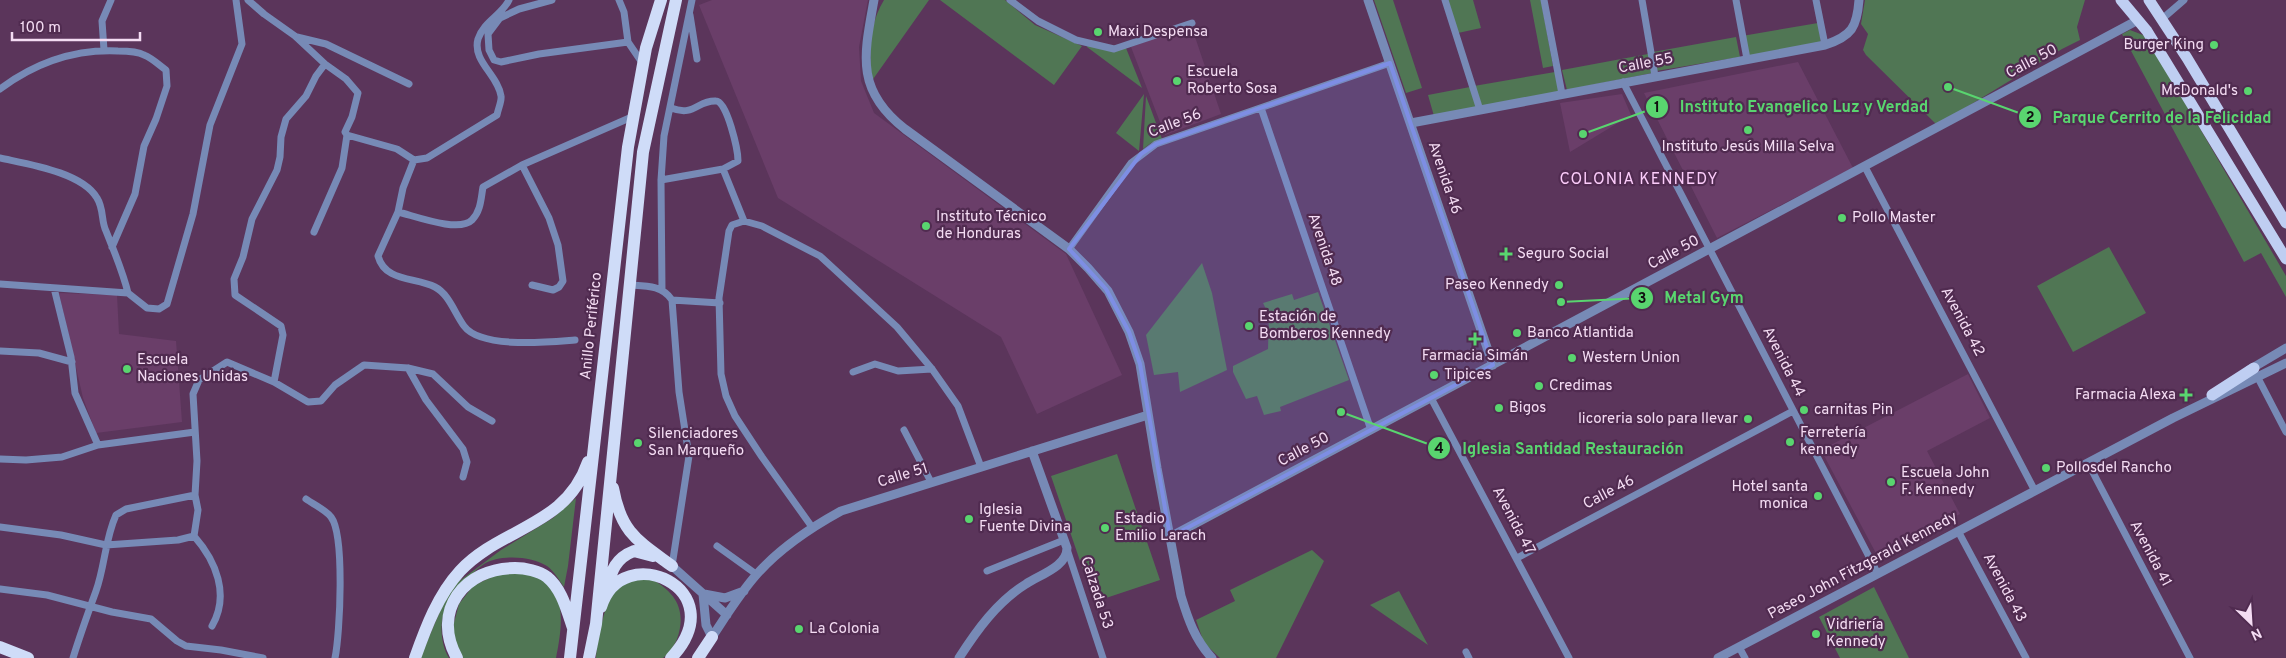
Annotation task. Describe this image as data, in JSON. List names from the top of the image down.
{
  "streets": {
    "highway": ["Anillo Periférico"],
    "street": [
      "Calle 50",
      "Calle 55",
      "Calle 56",
      "Avenida 46",
      "Avenida 48",
      "Avenida 42",
      "Avenida 44",
      "Calle 51",
      "Calle 46",
      "Avenida 47",
      "Avenida 41",
      "Paseo John Fitzgerald Kennedy",
      "Avenida 43",
      "Calzada 53"
    ]
  },
  "crossings": [
    ["Calle 50", "Avenida 46"],
    ["Calle 50", "Avenida 48"],
    ["Calle 50", "Avenida 42"],
    ["Calle 50", "Avenida 44"],
    ["Calle 50", "Avenida 47"],
    ["Calle 55", "Avenida 46"],
    ["Calle 55", "Avenida 44"],
    ["Calle 56", "Avenida 46"],
    ["Calle 56", "Avenida 48"],
    ["Avenida 42", "Paseo John Fitzgerald Kennedy"],
    ["Avenida 44", "Calle 46"],
    ["Avenida 44", "Paseo John Fitzgerald Kennedy"],
    ["Calle 51", "Calzada 53"],
    ["Calle 46", "Avenida 47"],
    ["Avenida 41", "Paseo John Fitzgerald Kennedy"],
    ["Paseo John Fitzgerald Kennedy", "Avenida 43"]
  ],
  "districts": ["COLONIA KENNEDY"],
  "places": {
    "other": [
      "Maxi Despensa",
      "Burger King",
      "Escuela Roberto Sosa",
      "Parque Cerrito de la Felicidad",
      "McDonald's",
      "Instituto Jesús Milla Selva",
      "Instituto Evangelico Luz y Verdad",
      "Pollo Master",
      "Instituto Técnico de Honduras",
      "Paseo Kennedy",
      "Metal Gym",
      "Estación de Bomberos Kennedy",
      "Banco Atlantida",
      "Western Union",
      "Escuela Naciones Unidas",
      "Tipices",
      "Credimas",
      "Bigos",
      "carnitas Pin",
      "Iglesia Santidad Restauración",
      "licoreria solo para llevar",
      "Ferretería kennedy",
      "Silenciadores San Marqueño",
      "Pollosdel Rancho",
      "Escuela John F. Kennedy",
      "Hotel santa monica",
      "Iglesia Fuente Divina",
      "Estadio Emilio Larach",
      "La Colonia",
      "Vidriería Kennedy"
    ],
    "health": ["Seguro Social", "Farmacia Simán", "Farmacia Alexa"]
  },
  "scale_bar": "100 m",
  "north": "bottom right"
}
